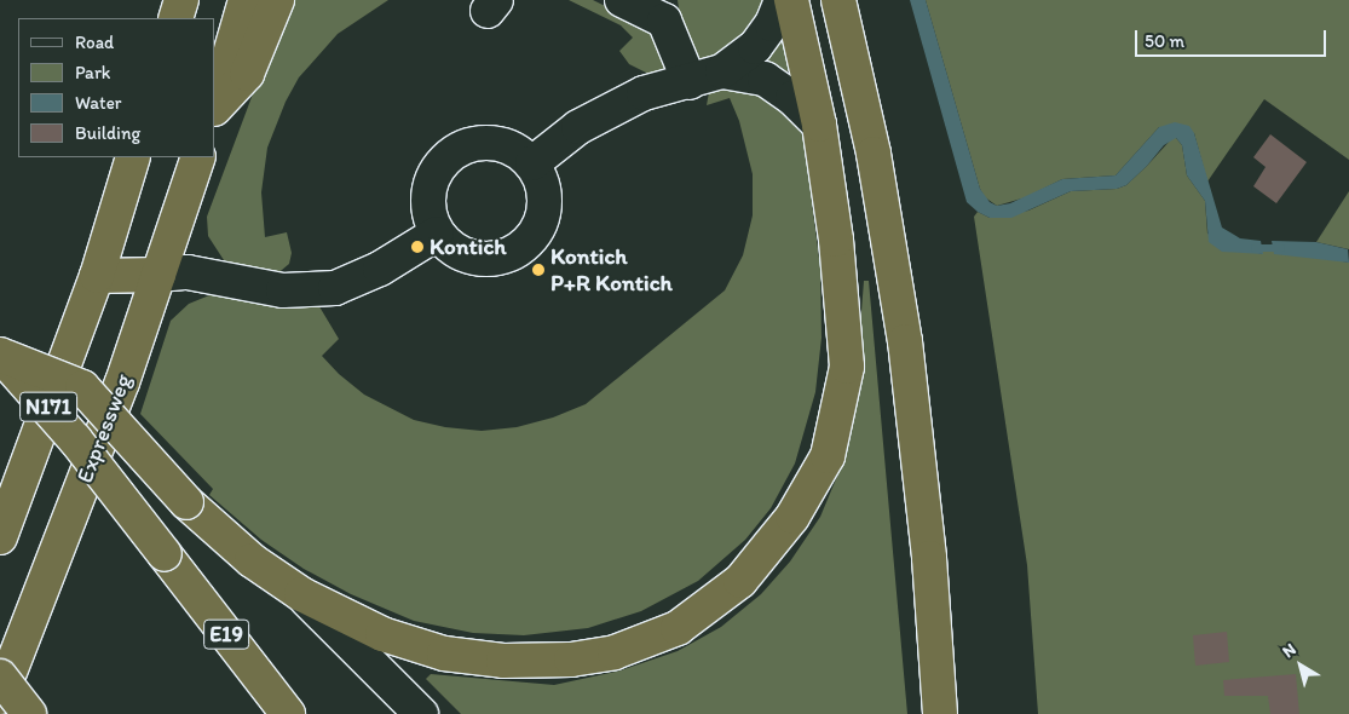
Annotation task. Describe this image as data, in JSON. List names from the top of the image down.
{
  "streets": {
    "highway": ["N171", "Expressweg", "E19"]
  },
  "places": ["Kontich", "Kontich P+R Kontich"],
  "legend": [
    "Road",
    "Park",
    "Water",
    "Building"
  ],
  "scale_bar": "50 m",
  "north": "top left"
}
